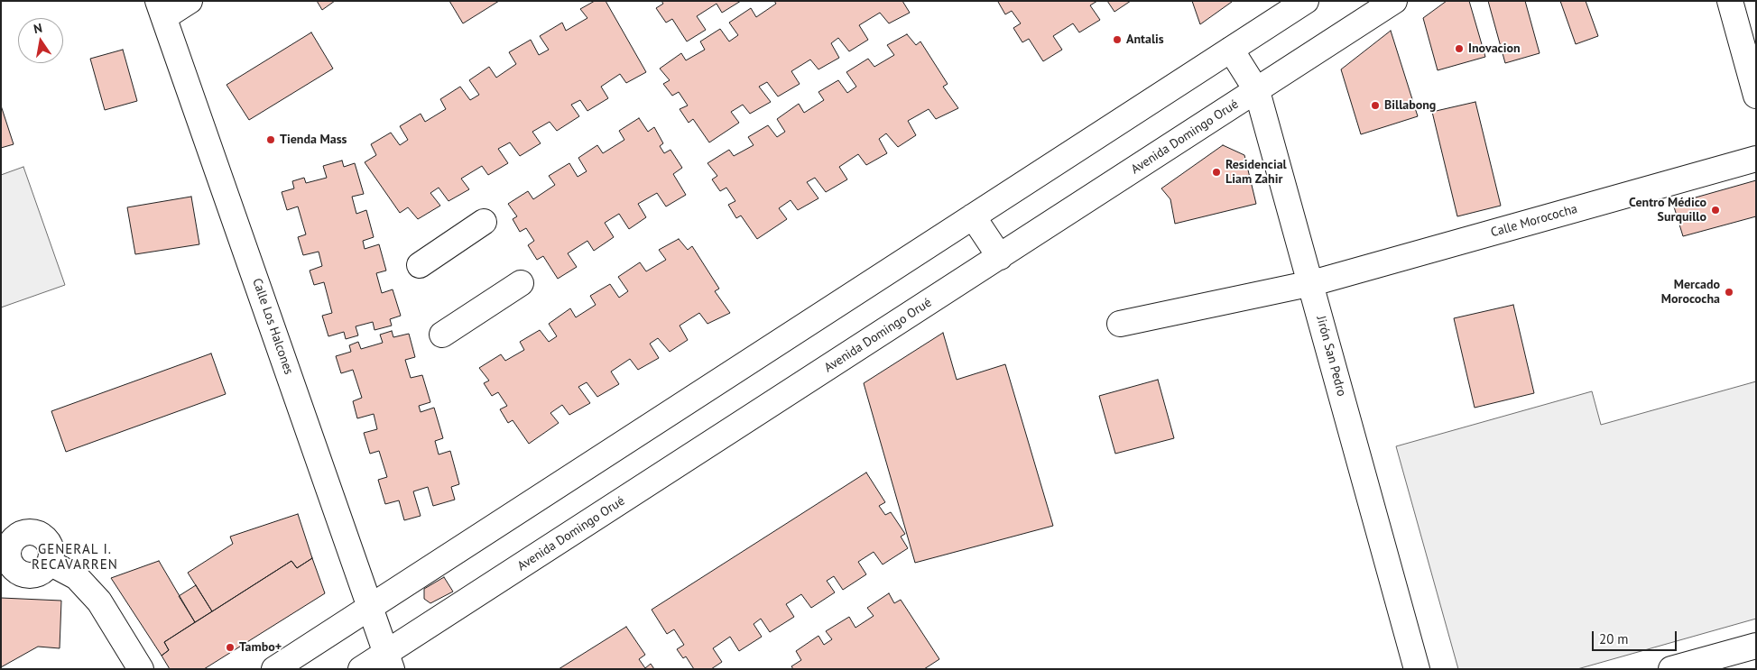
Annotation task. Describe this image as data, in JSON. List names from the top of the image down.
{
  "streets": {
    "main road": [
      "Avenida Domingo Orué",
      "Calle Morococha",
      "Calle Los Halcones",
      "Jirón San Pedro"
    ]
  },
  "crossings": [
    ["Avenida Domingo Orué", "Calle Los Halcones"],
    ["Avenida Domingo Orué", "Jirón San Pedro"],
    ["Calle Morococha", "Jirón San Pedro"]
  ],
  "districts": ["GENERAL I. RECAVARREN"],
  "places": [
    "Antalis",
    "Inovacion",
    "Billabong",
    "Tienda Mass",
    "Residencial Liam Zahir",
    "Centro Médico Surquillo",
    "Mercado Morococha",
    "Tambo+"
  ],
  "scale_bar": "20 m",
  "north": "top"
}
